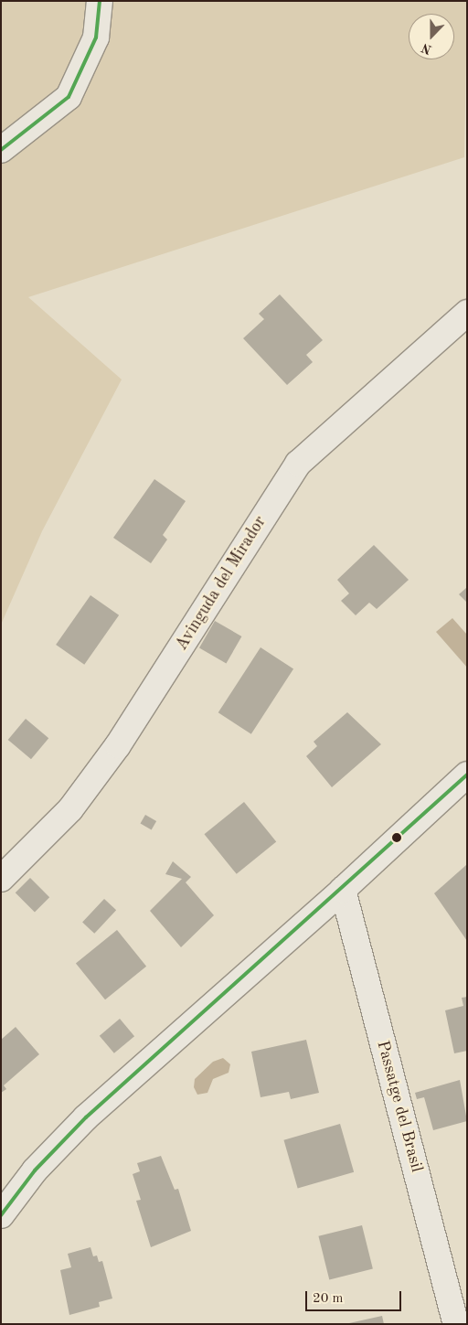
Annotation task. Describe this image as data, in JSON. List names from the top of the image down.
{
  "streets": {
    "street": ["Avinguda del Mirador", "Passatge del Brasil"]
  },
  "scale_bar": "20 m",
  "north": "bottom"
}
